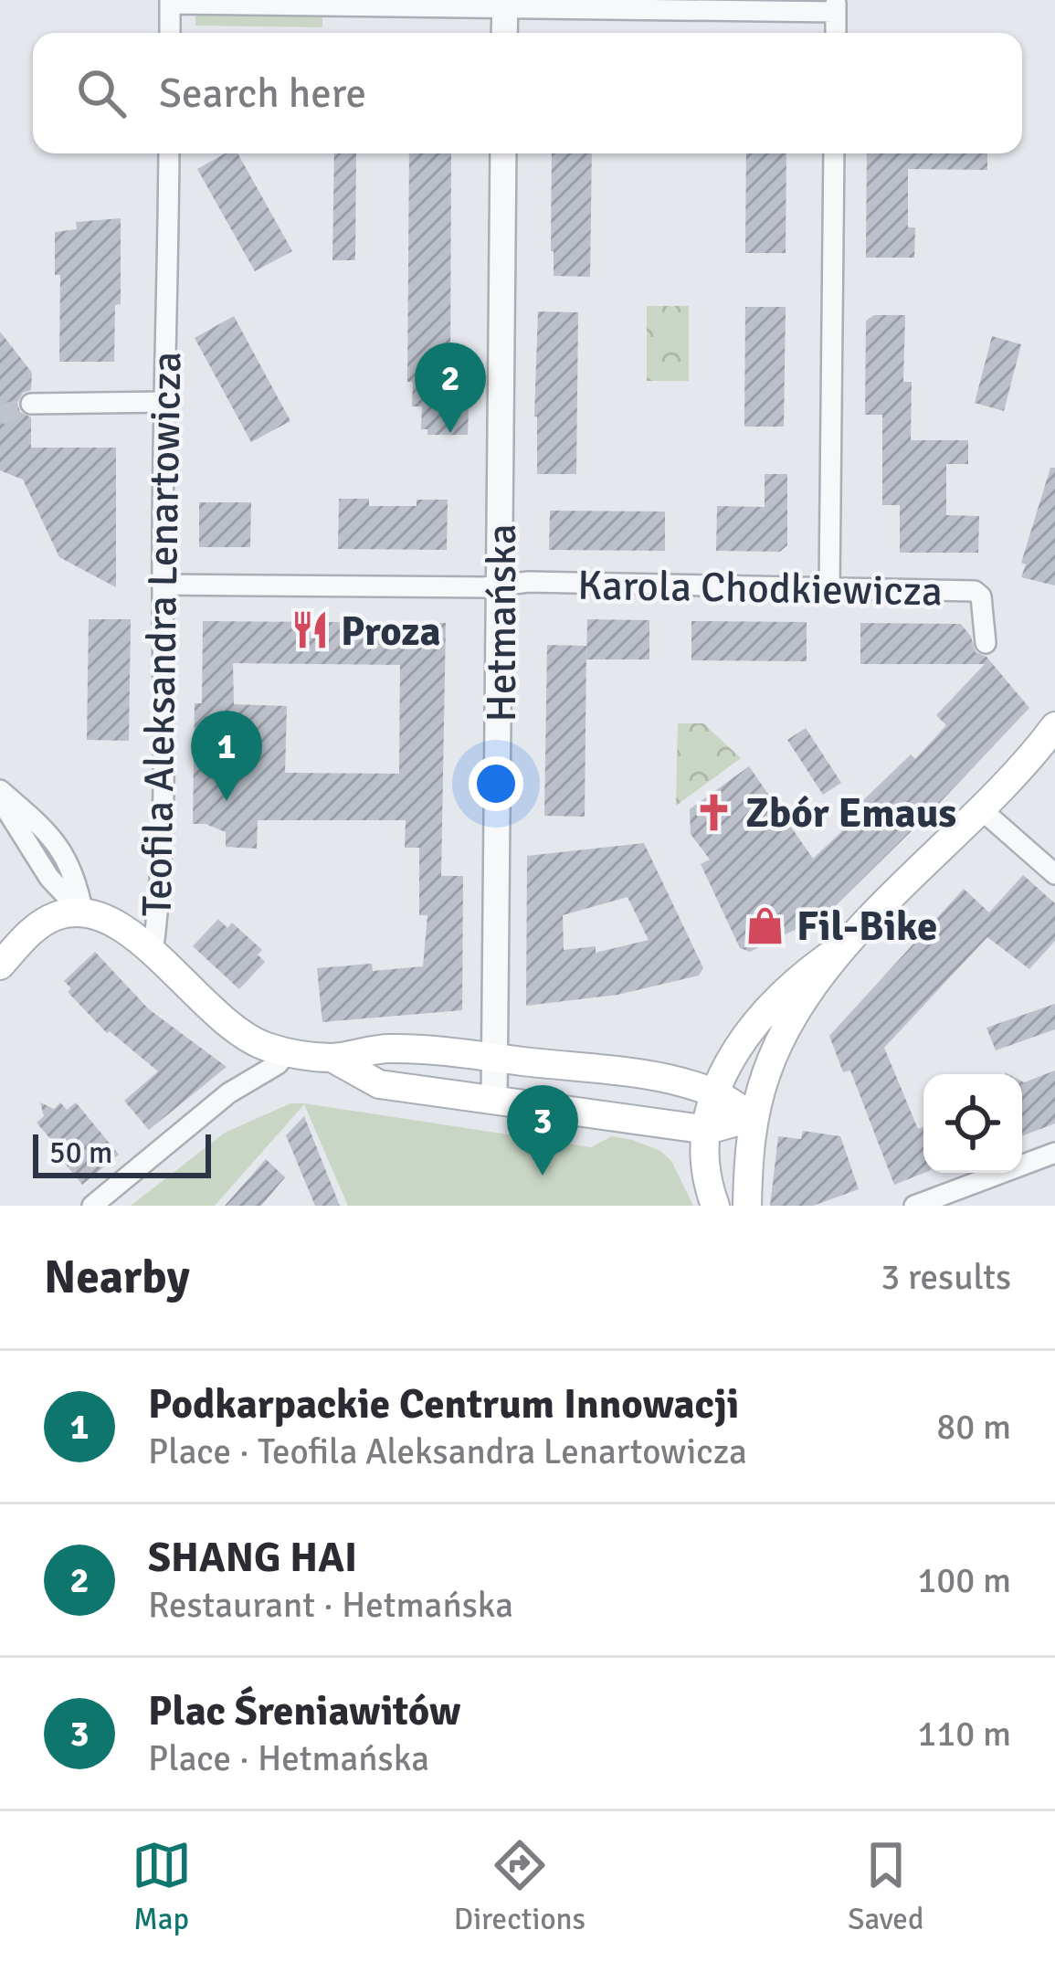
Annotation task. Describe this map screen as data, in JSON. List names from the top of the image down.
{
  "streets": {
    "main road": ["Teofila Aleksandra Lenartowicza"],
    "street": ["Karola Chodkiewicza", "Hetmańska"]
  },
  "crossings": [
    ["Karola Chodkiewicza", "Hetmańska"],
    ["Karola Chodkiewicza", "Teofila Aleksandra Lenartowicza"]
  ],
  "places": {
    "restaurant": ["Proza"],
    "church": ["Zbór Emaus"],
    "shop": ["Fil-Bike"]
  },
  "scale_bar": "50 m",
  "page": {
    "search": "Search here",
    "pins": ["2", "1", "3"],
    "scale": "50 m",
    "heading": ["Nearby", "3 results"],
    "list": [
      {
        "mark": "1",
        "name": "Podkarpackie Centrum Innowacji",
        "note": "Place · Teofila Aleksandra Lenartowicza",
        "value": "80 m"
      },
      {
        "mark": "2",
        "name": "SHANG HAI",
        "note": "Restaurant · Hetmańska",
        "value": "100 m"
      },
      {
        "mark": "3",
        "name": "Plac Śreniawitów",
        "note": "Place · Hetmańska",
        "value": "110 m"
      }
    ],
    "nav": ["Map", "Directions", "Saved"]
  }
}
